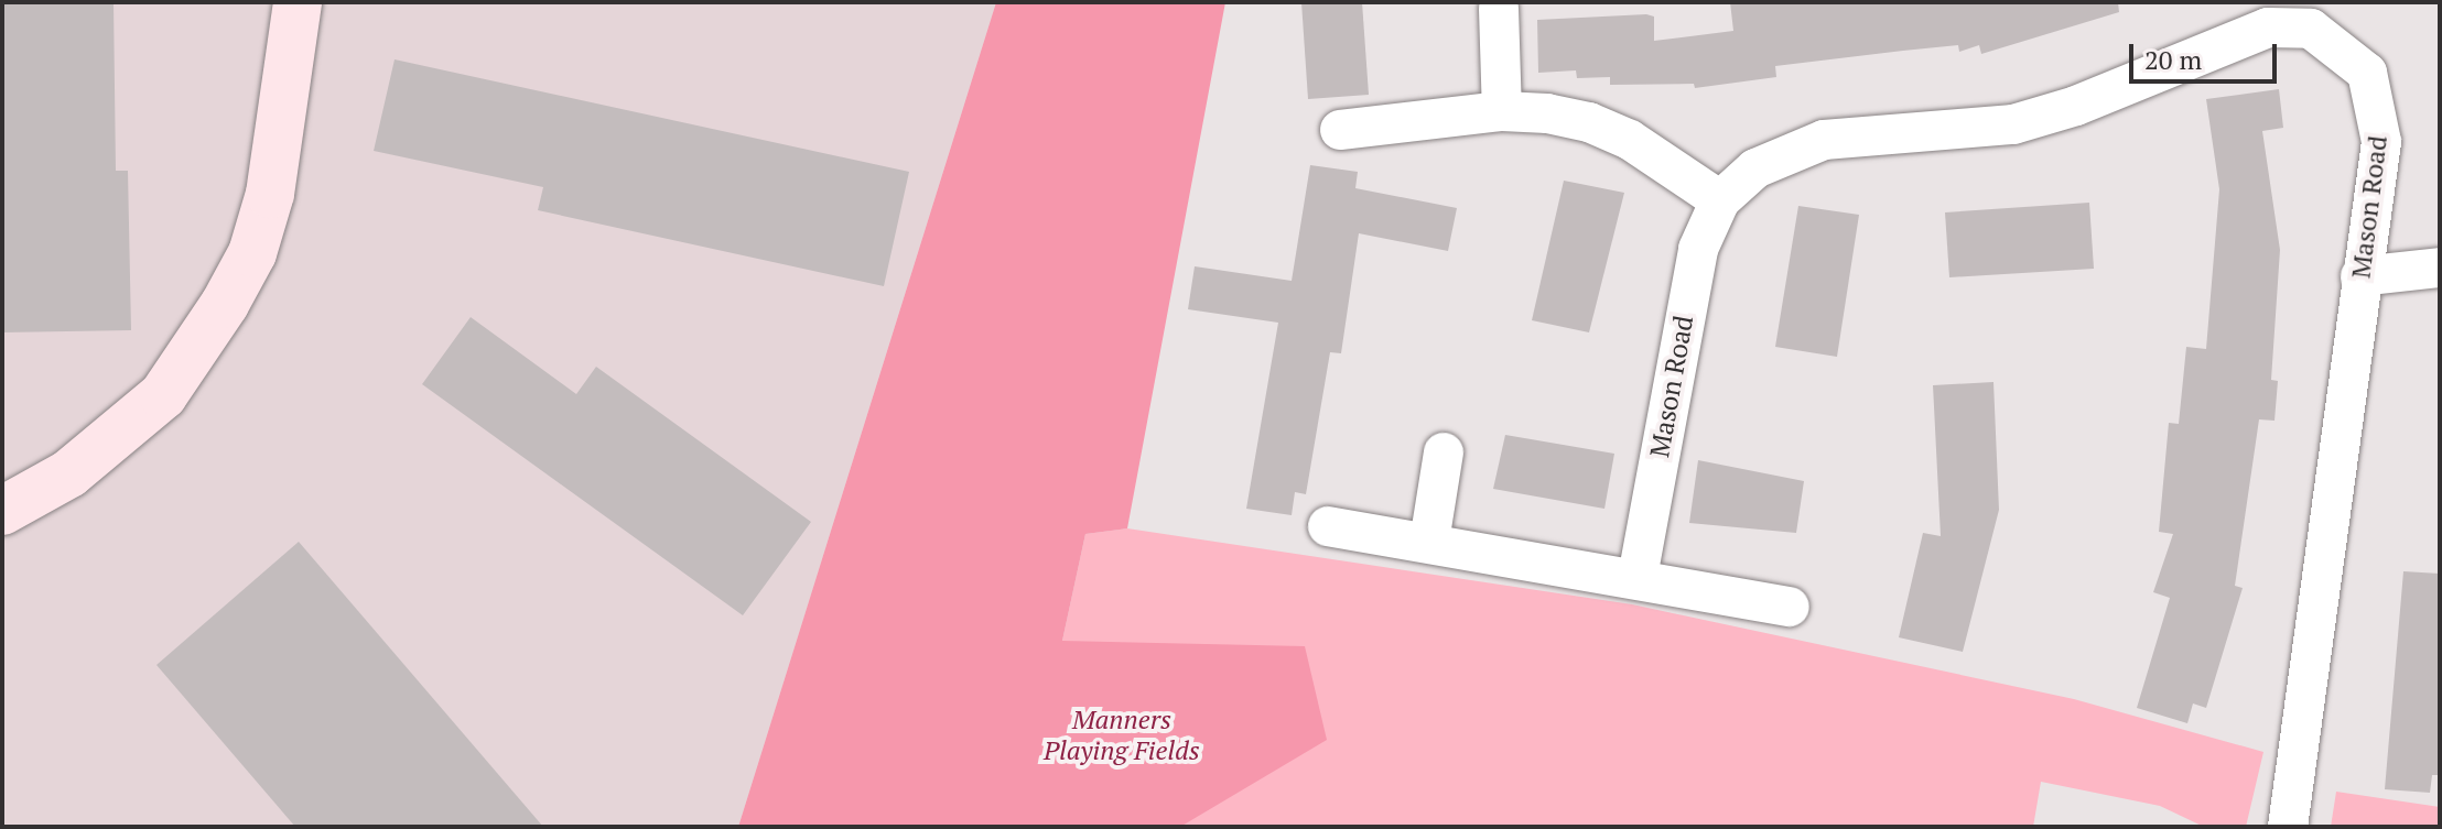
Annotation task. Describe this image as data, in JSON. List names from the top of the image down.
{
  "streets": {
    "street": ["Mason Road"]
  },
  "parks": ["Manners Playing Fields"],
  "scale_bar": "20 m"
}
